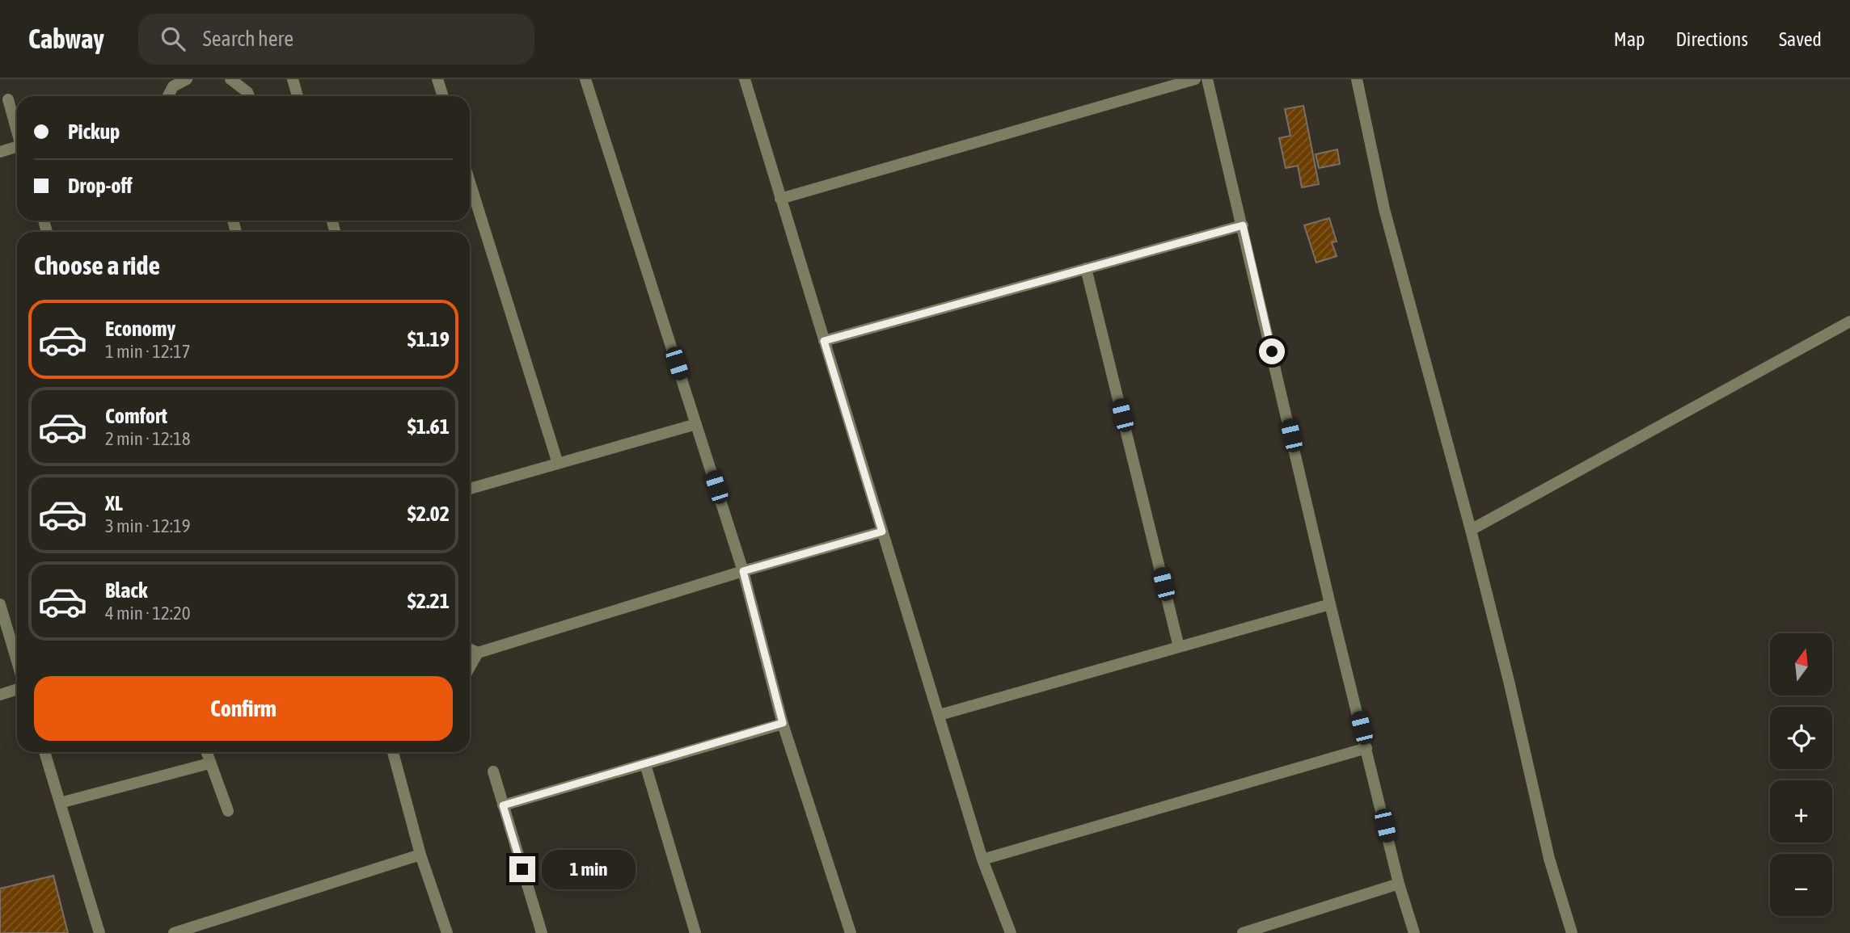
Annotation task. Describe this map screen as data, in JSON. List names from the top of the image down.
{
  "north": "top",
  "page": {
    "header": "Cabway",
    "search": "Search here",
    "nav": ["Map", "Directions", "Saved"],
    "banner": ["Pickup", "Drop-off"],
    "heading": "Choose a ride",
    "list": [
      {
        "name": "Economy",
        "note": "1 min · 12:17",
        "value": "$1.19"
      },
      {
        "name": "Comfort",
        "note": "2 min · 12:18",
        "value": "$1.61"
      },
      {
        "name": "XL",
        "note": "3 min · 12:19",
        "value": "$2.02"
      },
      {
        "name": "Black",
        "note": "4 min · 12:20",
        "value": "$2.21"
      }
    ],
    "map_buttons": ["+", "−"],
    "buttons": "Confirm",
    "bubble": "1 min"
  }
}
